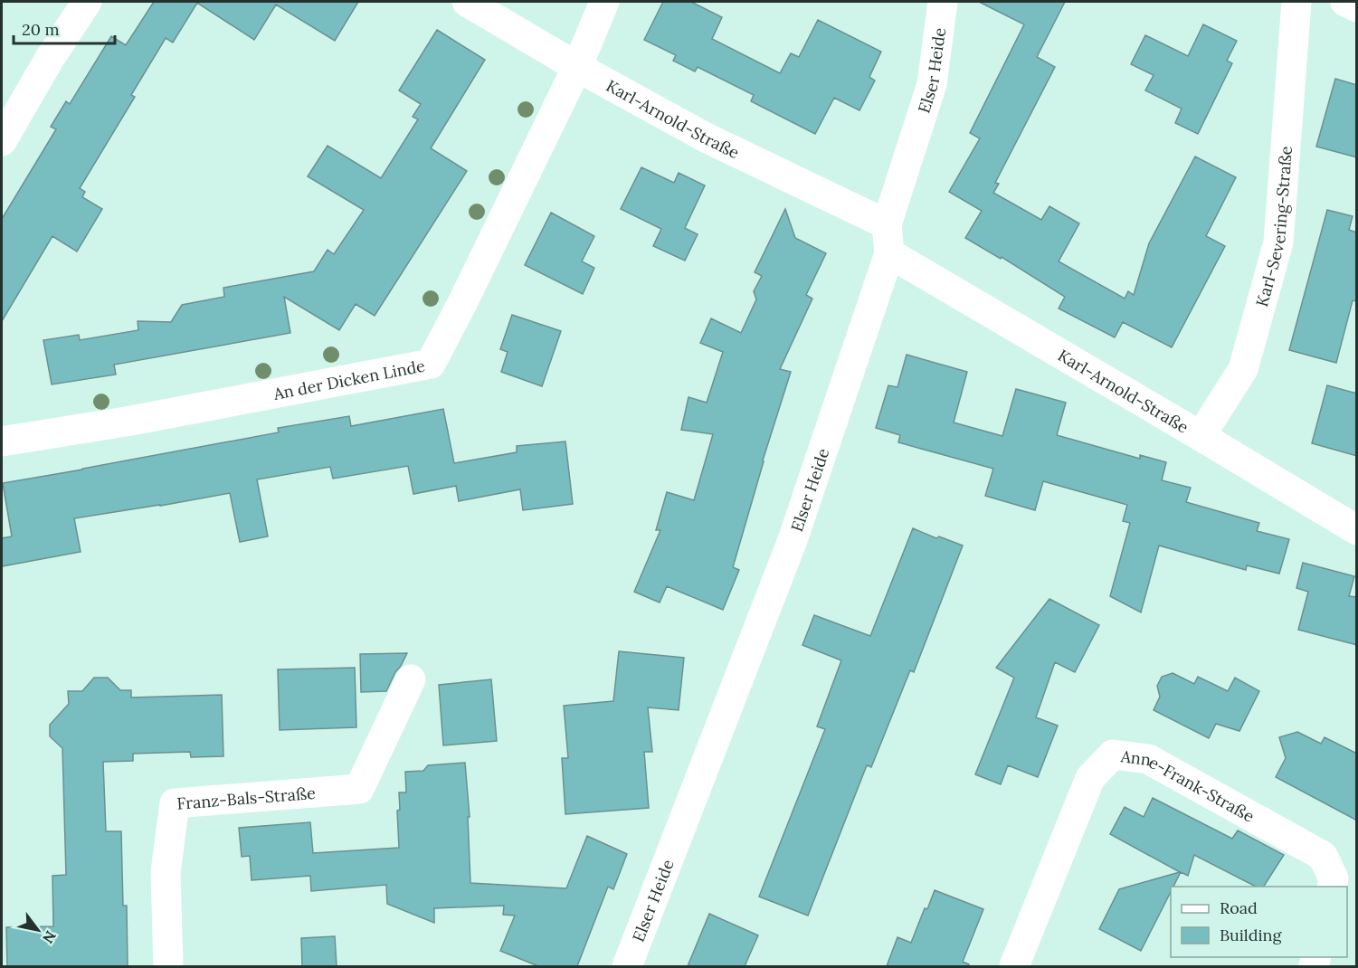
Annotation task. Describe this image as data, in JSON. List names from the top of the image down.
{
  "streets": {
    "street": [
      "Elser Heide",
      "Karl-Arnold-Straße",
      "Karl-Severing-Straße",
      "An der Dicken Linde",
      "Anne-Frank-Straße",
      "Franz-Bals-Straße"
    ]
  },
  "crossings": [
    ["Elser Heide", "Karl-Arnold-Straße"],
    ["Karl-Arnold-Straße", "Karl-Severing-Straße"],
    ["Karl-Arnold-Straße", "An der Dicken Linde"]
  ],
  "legend": ["Road", "Building"],
  "scale_bar": "20 m",
  "north": "bottom right"
}
